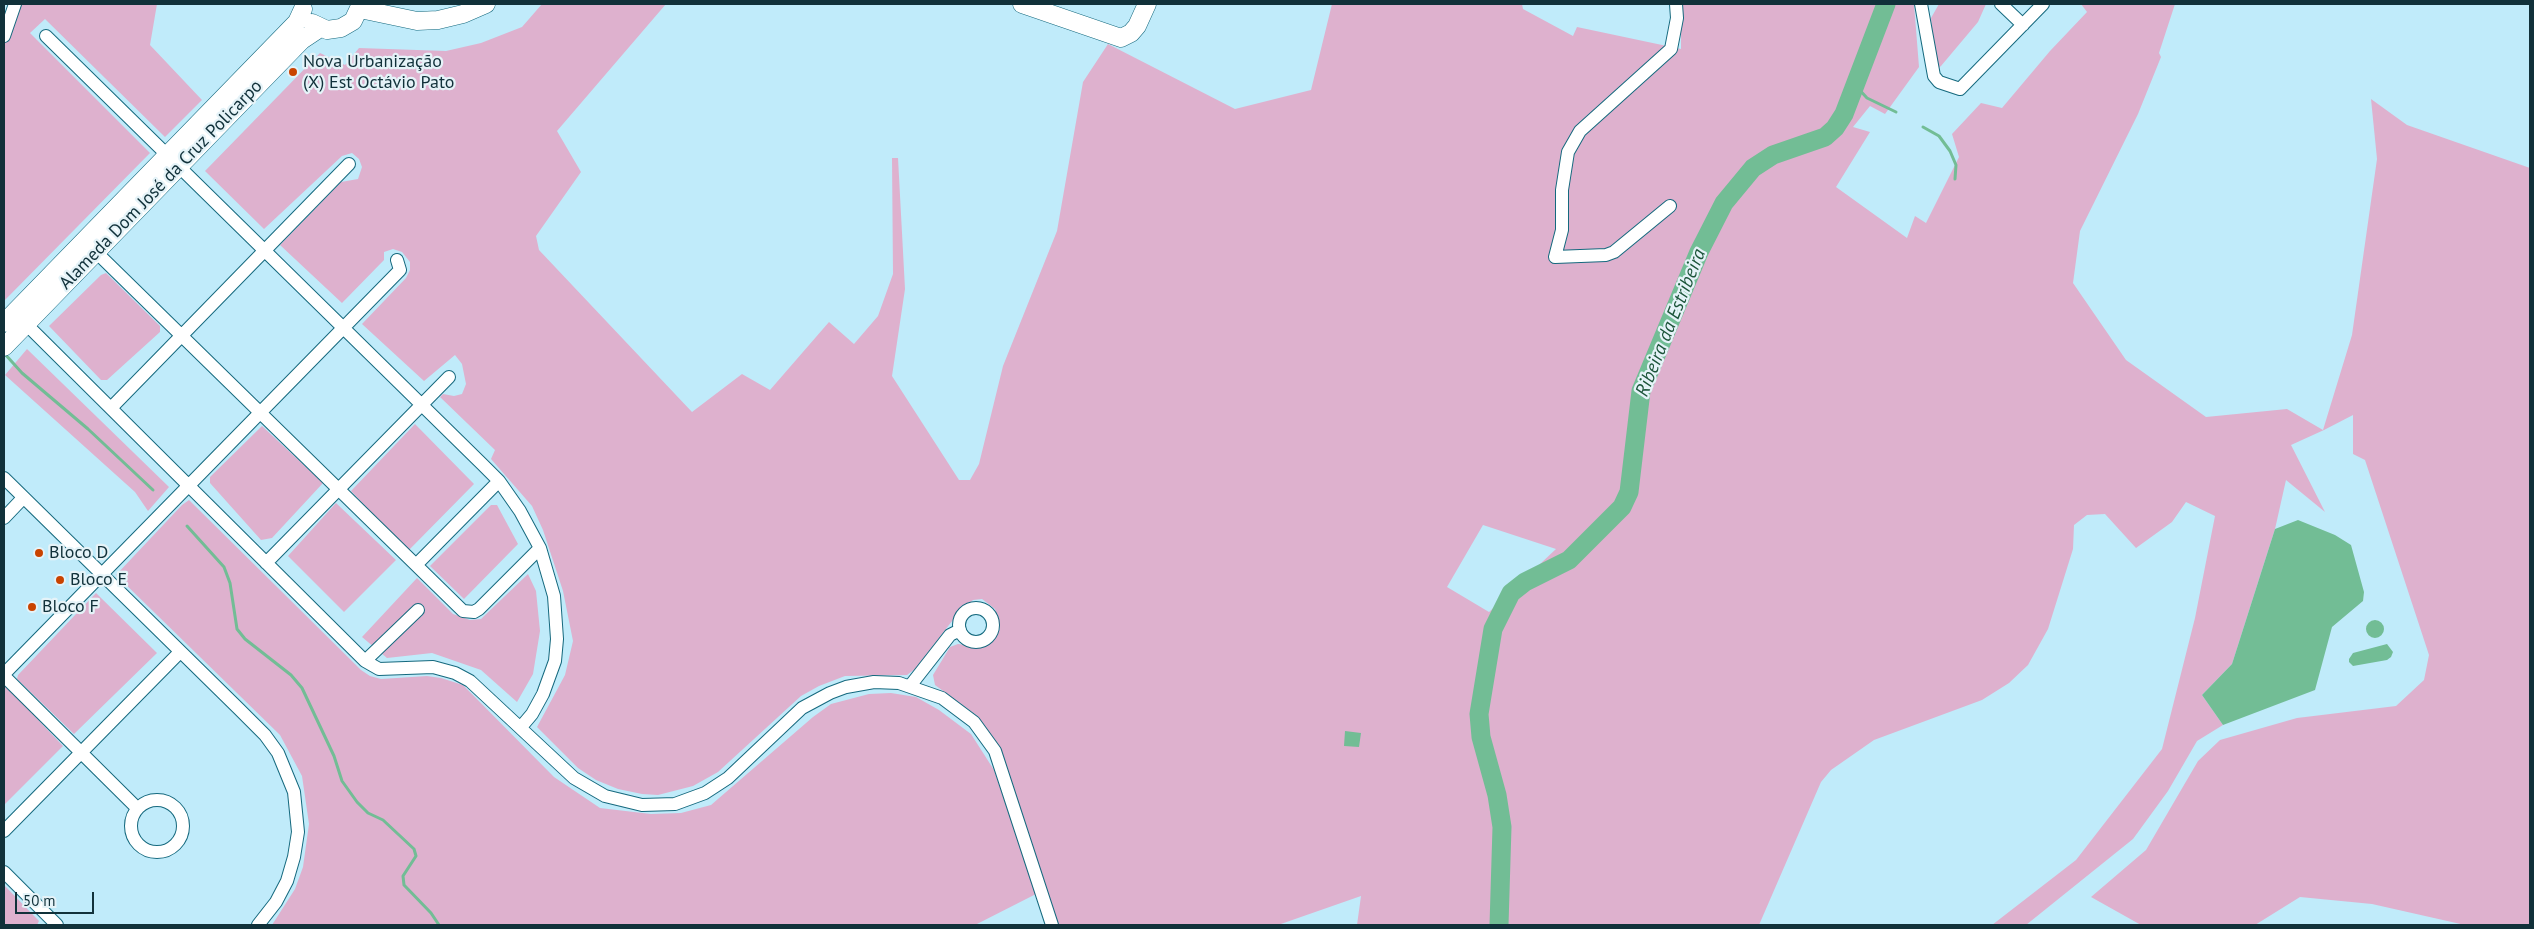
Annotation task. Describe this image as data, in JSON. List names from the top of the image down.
{
  "streets": {
    "street": ["Alameda Dom José da Cruz Policarpo"]
  },
  "water": ["Ribeira da Estribeira"],
  "places": [
    "Nova Urbanização (X) Est Octávio Pato",
    "Bloco D",
    "Bloco E",
    "Bloco F"
  ],
  "scale_bar": "50 m"
}
